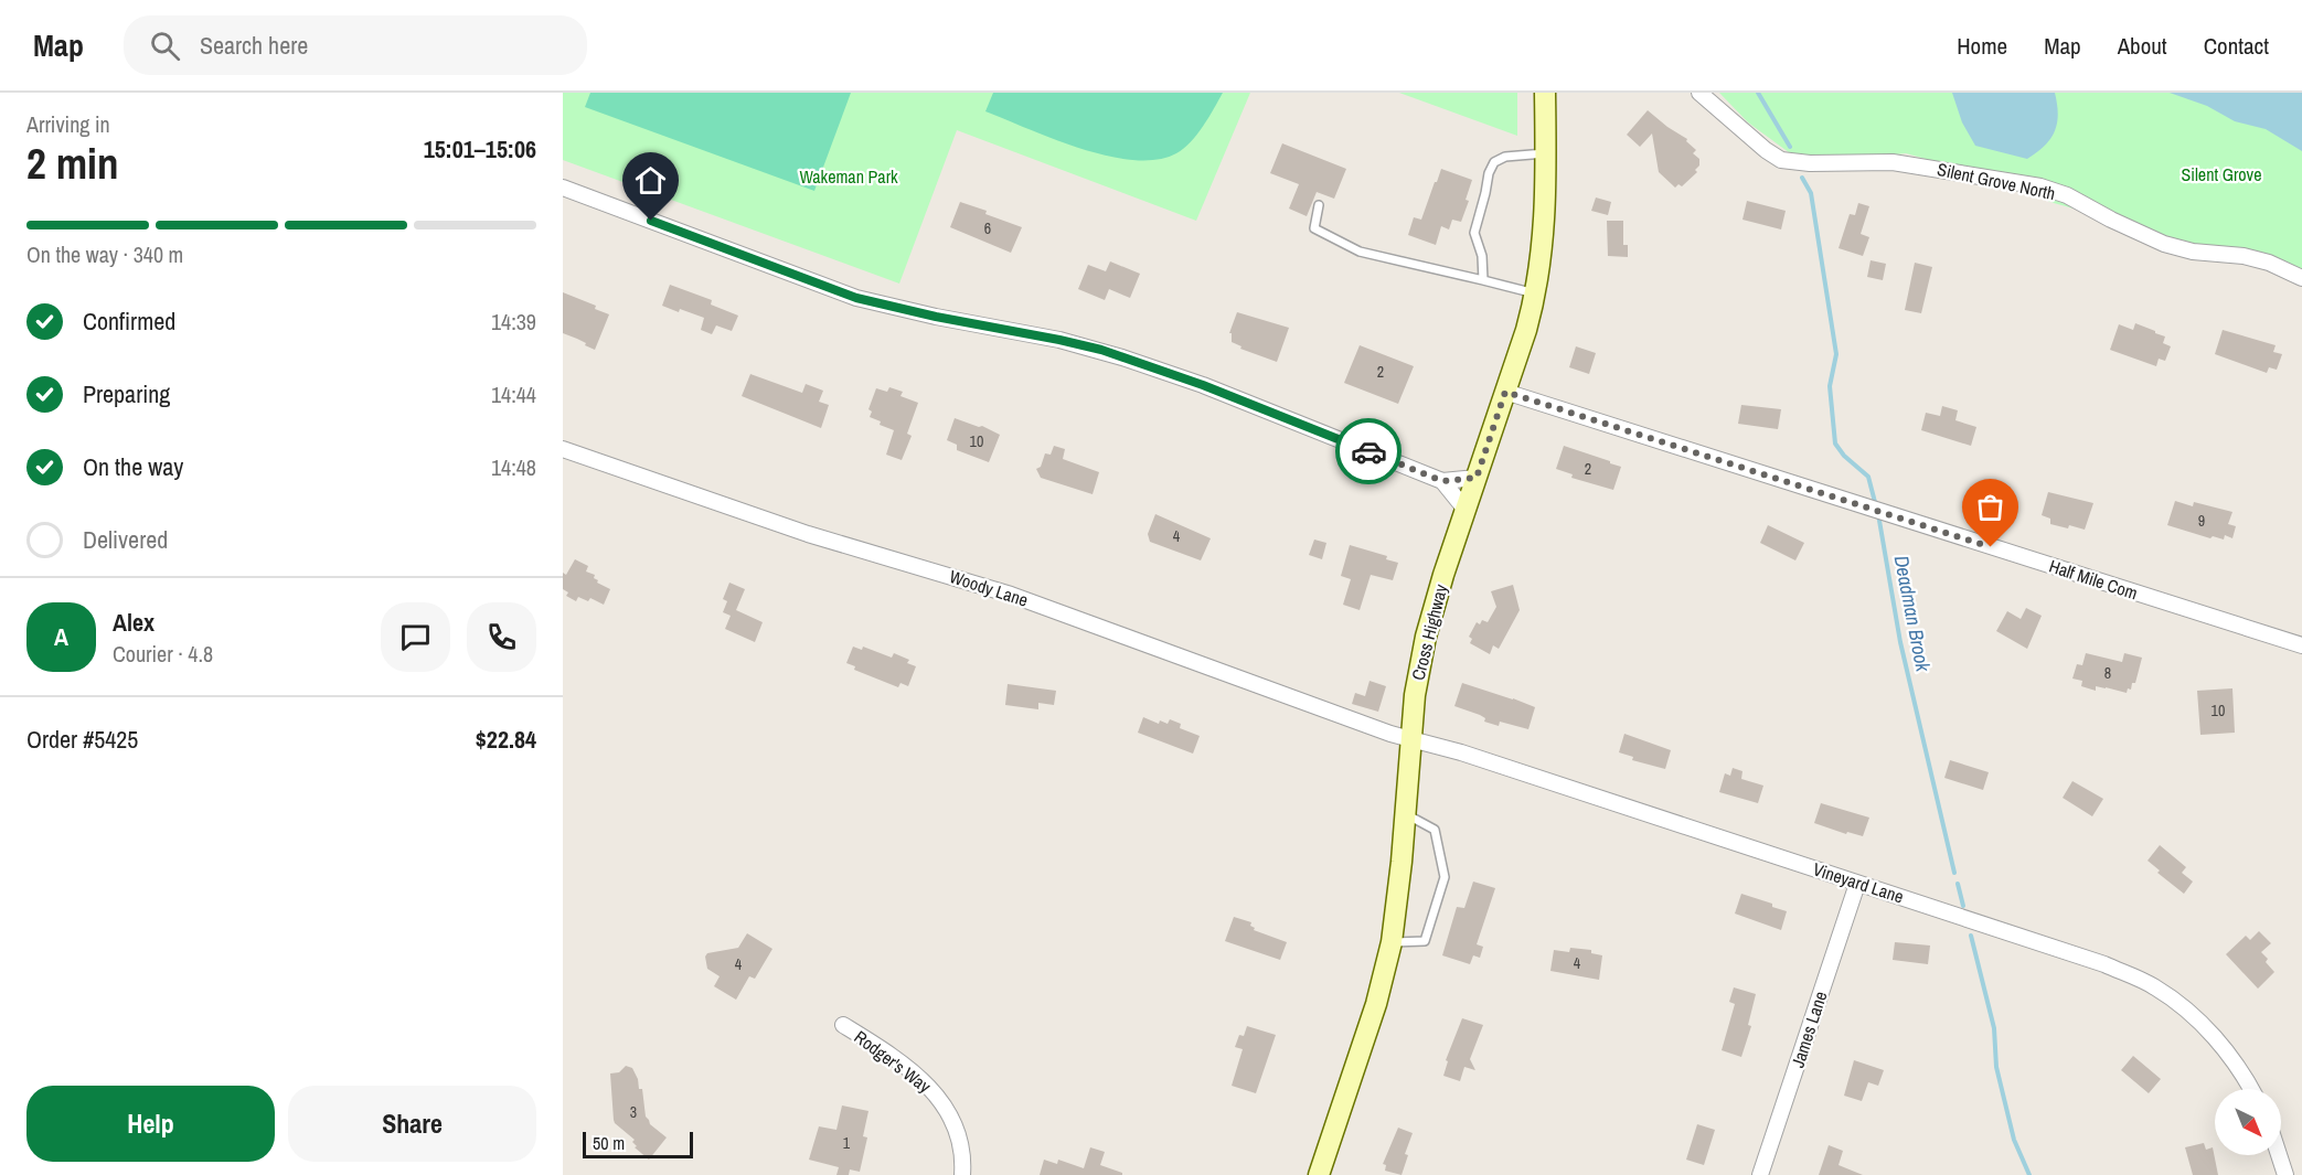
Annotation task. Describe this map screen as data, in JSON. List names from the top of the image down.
{
  "streets": {
    "street": [
      "Silent Grove North",
      "Half Mile Com",
      "Woody Lane",
      "Cross Highway",
      "Vineyard Lane",
      "James Lane",
      "Rodger's Way"
    ]
  },
  "crossings": [
    ["Half Mile Com", "Cross Highway"],
    ["Woody Lane", "Cross Highway"],
    ["Woody Lane", "Vineyard Lane"],
    ["Cross Highway", "Vineyard Lane"],
    ["Vineyard Lane", "James Lane"]
  ],
  "water": ["Deadman Brook"],
  "parks": ["Silent Grove", "Wakeman Park"],
  "house_numbers": [
    "6",
    "2",
    "10",
    "2",
    "9",
    "4",
    "8",
    "10",
    "4",
    "4",
    "3",
    "1"
  ],
  "scale_bar": "50 m",
  "north": "bottom right",
  "page": {
    "header": "Map",
    "search": "Search here",
    "nav": [
      "Home",
      "Map",
      "About",
      "Contact"
    ],
    "heading": ["2 min", "Arriving in", "15:01–15:06"],
    "panel": [
      "Alex",
      "Courier · 4.8",
      "Order #5425",
      "$22.84"
    ],
    "bar": "On the way · 340 m",
    "list": [
      ["Confirmed", "14:39"],
      ["Preparing", "14:44"],
      ["On the way", "14:48"],
      "Delivered"
    ],
    "round": "A",
    "buttons": ["Help", "Share"],
    "scale": "50 m"
  }
}
